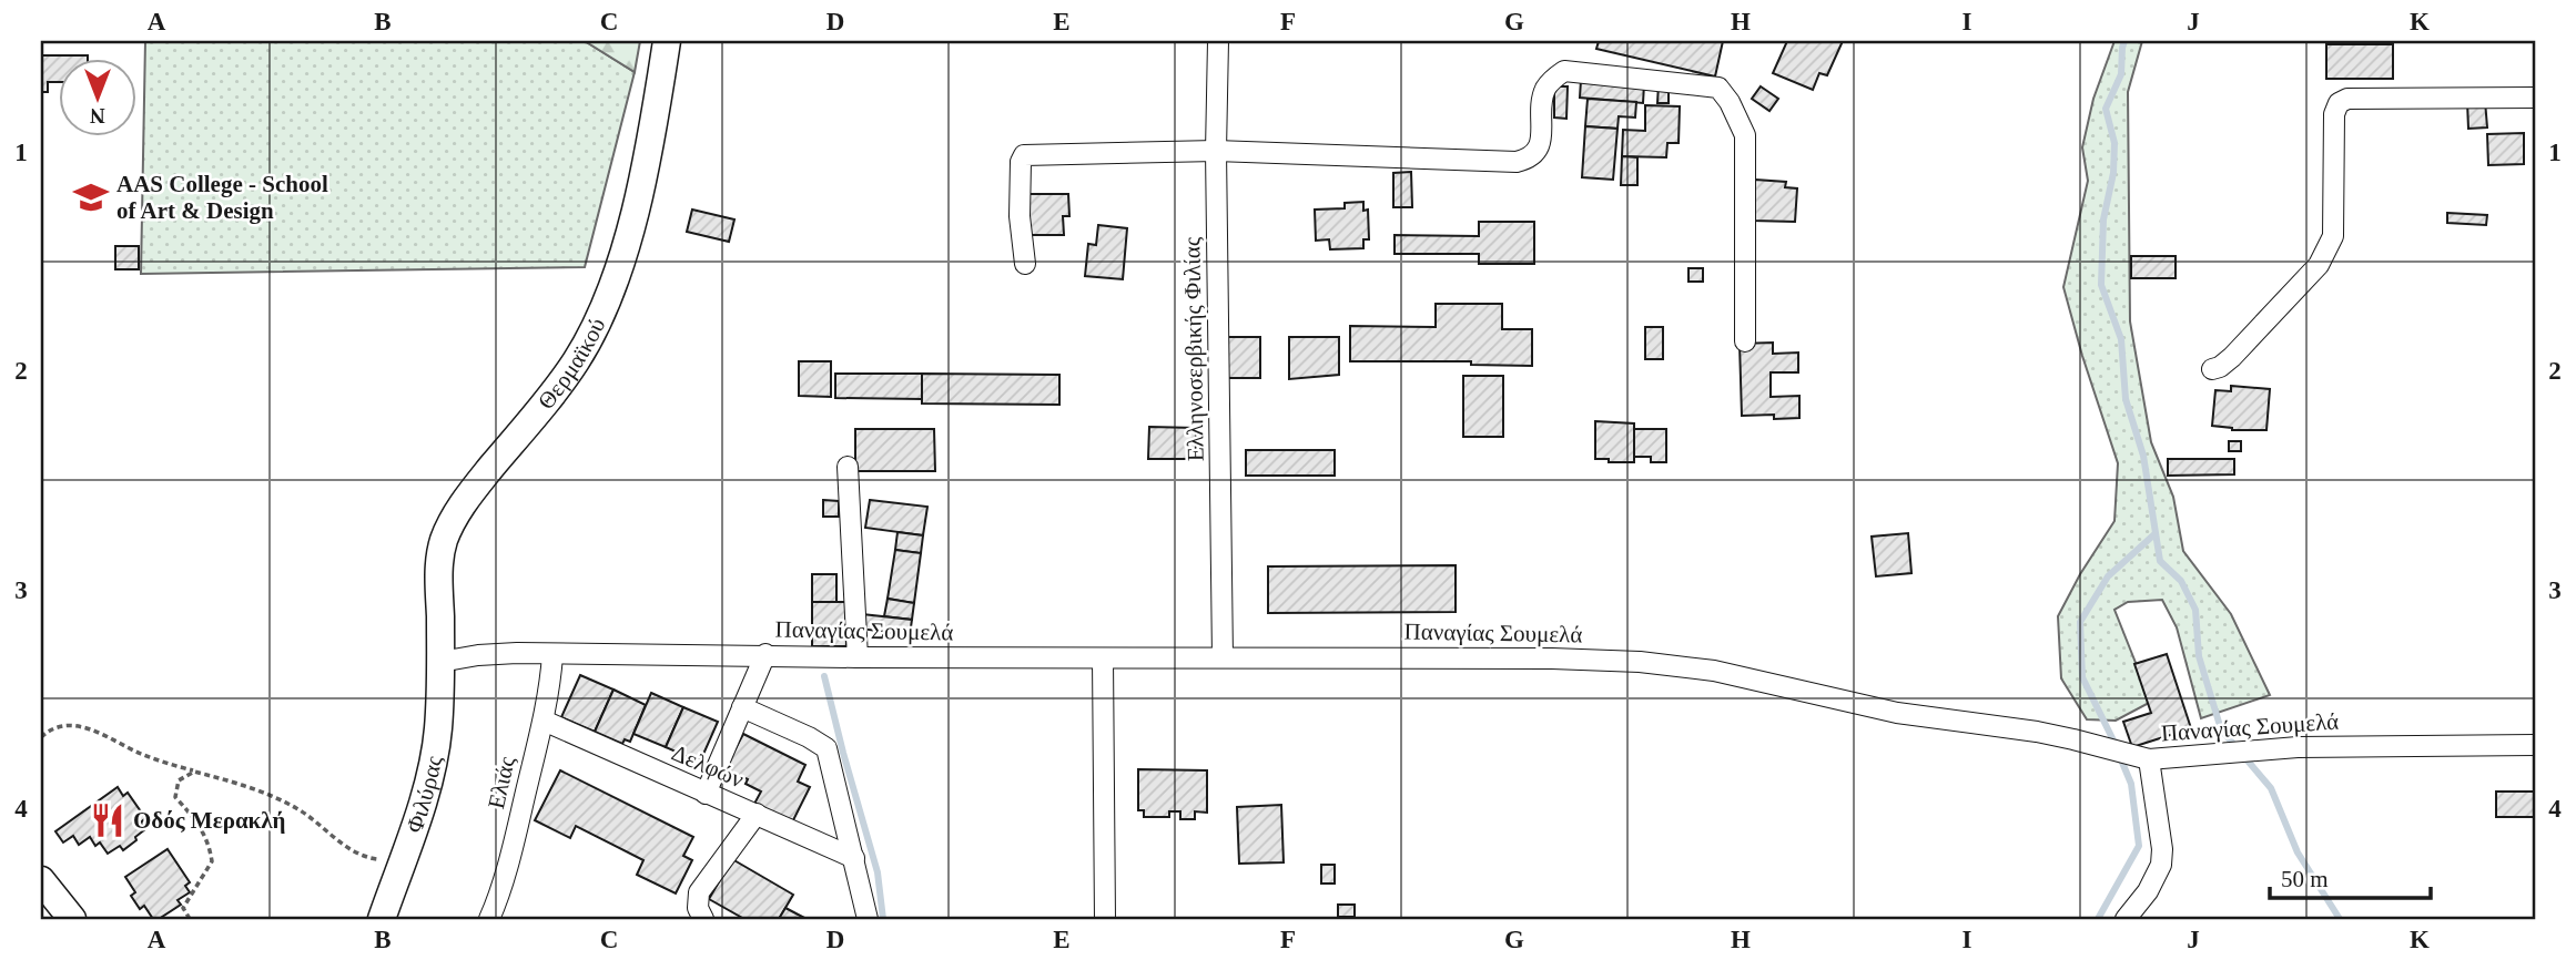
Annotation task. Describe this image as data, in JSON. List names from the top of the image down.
{
  "streets": {
    "street": [
      "Ελληνοσερβικής Φιλίας",
      "Θερμαϊκού",
      "Παναγίας Σουμελά",
      "Δελφών",
      "Ελιάς",
      "Φιλύρας"
    ]
  },
  "crossings": [
    ["Ελληνοσερβικής Φιλίας", "Παναγίας Σουμελά"],
    ["Θερμαϊκού", "Παναγίας Σουμελά"],
    ["Θερμαϊκού", "Φιλύρας"],
    ["Παναγίας Σουμελά", "Ελιάς"],
    ["Παναγίας Σουμελά", "Φιλύρας"],
    ["Δελφών", "Ελιάς"]
  ],
  "places": {
    "school or university": ["AAS College - School of Art & Design"],
    "restaurant": ["Οδός Μερακλή"]
  },
  "scale_bar": "50 m",
  "north": "bottom",
  "grid": {
    "columns": [
      "A",
      "B",
      "C",
      "D",
      "E",
      "F",
      "G",
      "H",
      "I",
      "J",
      "K"
    ],
    "rows": [
      "1",
      "2",
      "3",
      "4"
    ]
  }
}
